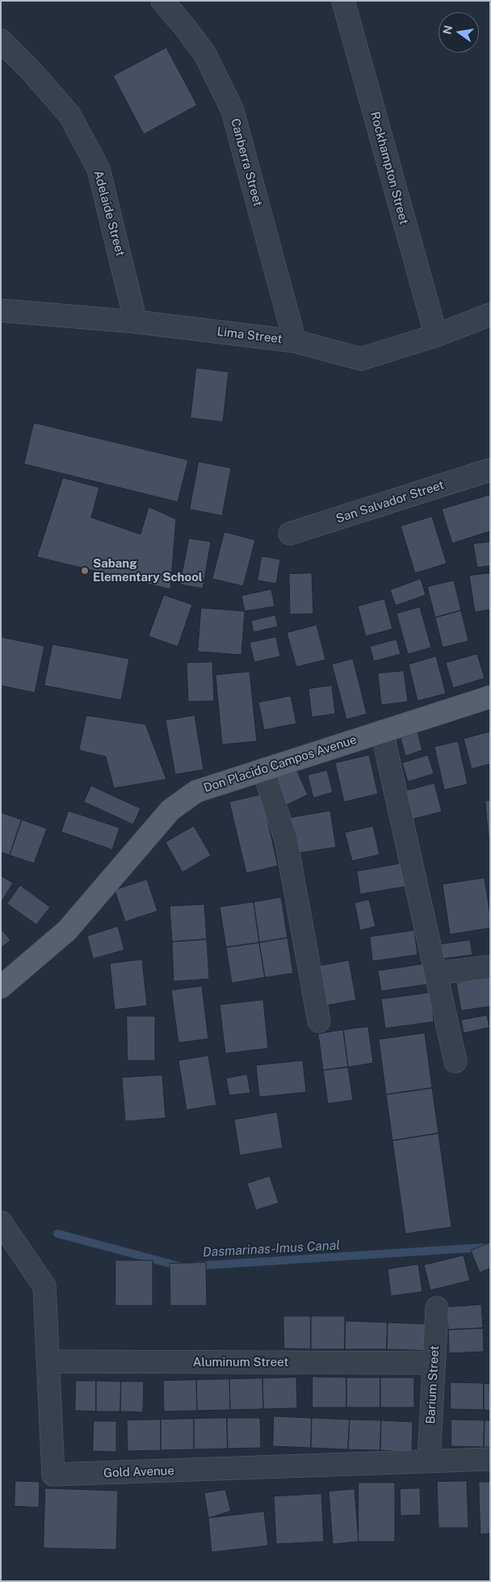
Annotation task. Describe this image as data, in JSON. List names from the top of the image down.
{
  "streets": {
    "main road": ["Don Placido Campos Avenue"],
    "street": [
      "Canberra Street",
      "Rockhampton Street",
      "Adelaide Street",
      "Lima Street",
      "San Salvador Street",
      "Aluminum Street",
      "Barium Street",
      "Gold Avenue"
    ]
  },
  "crossings": [
    ["Canberra Street", "Lima Street"],
    ["Rockhampton Street", "Lima Street"],
    ["Adelaide Street", "Lima Street"],
    ["Aluminum Street", "Barium Street"],
    ["Aluminum Street", "Gold Avenue"],
    ["Barium Street", "Gold Avenue"]
  ],
  "water": ["Dasmarinas-Imus Canal"],
  "places": ["Sabang Elementary School"],
  "north": "left"
}
